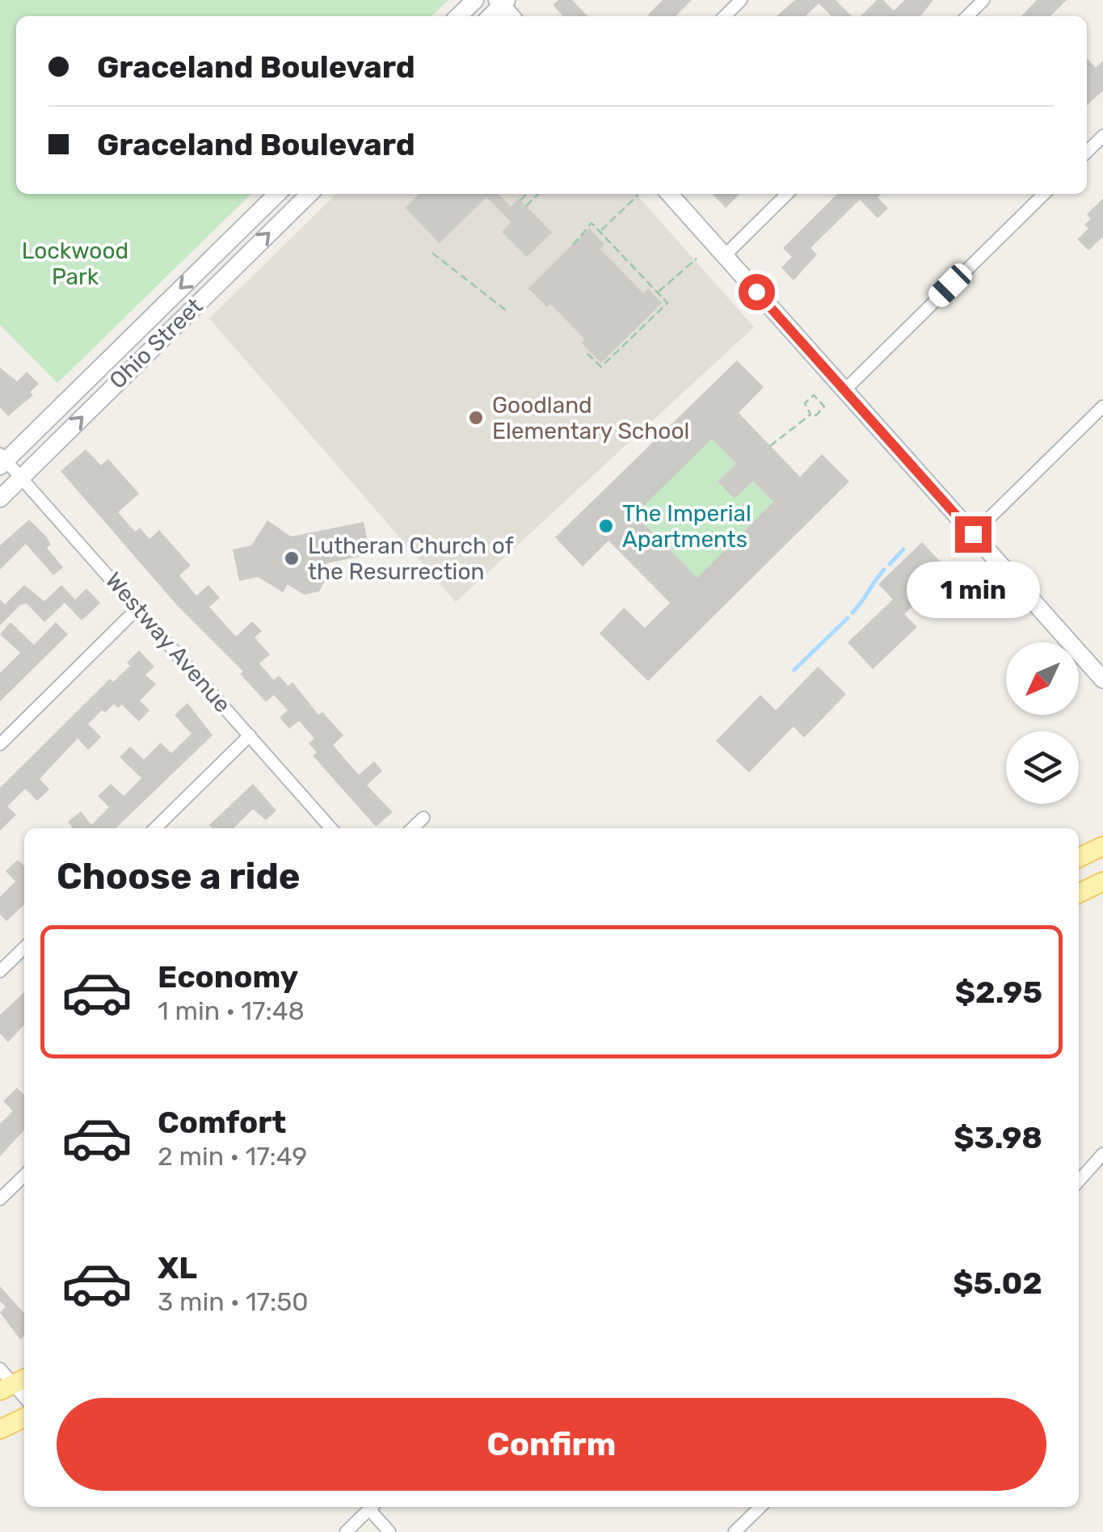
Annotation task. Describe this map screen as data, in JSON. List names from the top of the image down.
{
  "streets": {
    "street": ["Ohio Street", "Westway Avenue"]
  },
  "crossings": [
    ["Ohio Street", "Westway Avenue"]
  ],
  "parks": ["Lockwood Park"],
  "places": ["Goodland Elementary School", "The Imperial Apartments", "Lutheran Church of the Resurrection"],
  "north": "bottom left",
  "page": {
    "banner": ["Graceland Boulevard", "Graceland Boulevard"],
    "bubble": "1 min",
    "heading": "Choose a ride",
    "list": [
      {
        "name": "Economy",
        "note": "1 min · 17:48",
        "value": "$2.95"
      },
      {
        "name": "Comfort",
        "note": "2 min · 17:49",
        "value": "$3.98"
      },
      {
        "name": "XL",
        "note": "3 min · 17:50",
        "value": "$5.02"
      }
    ],
    "buttons": "Confirm"
  }
}
